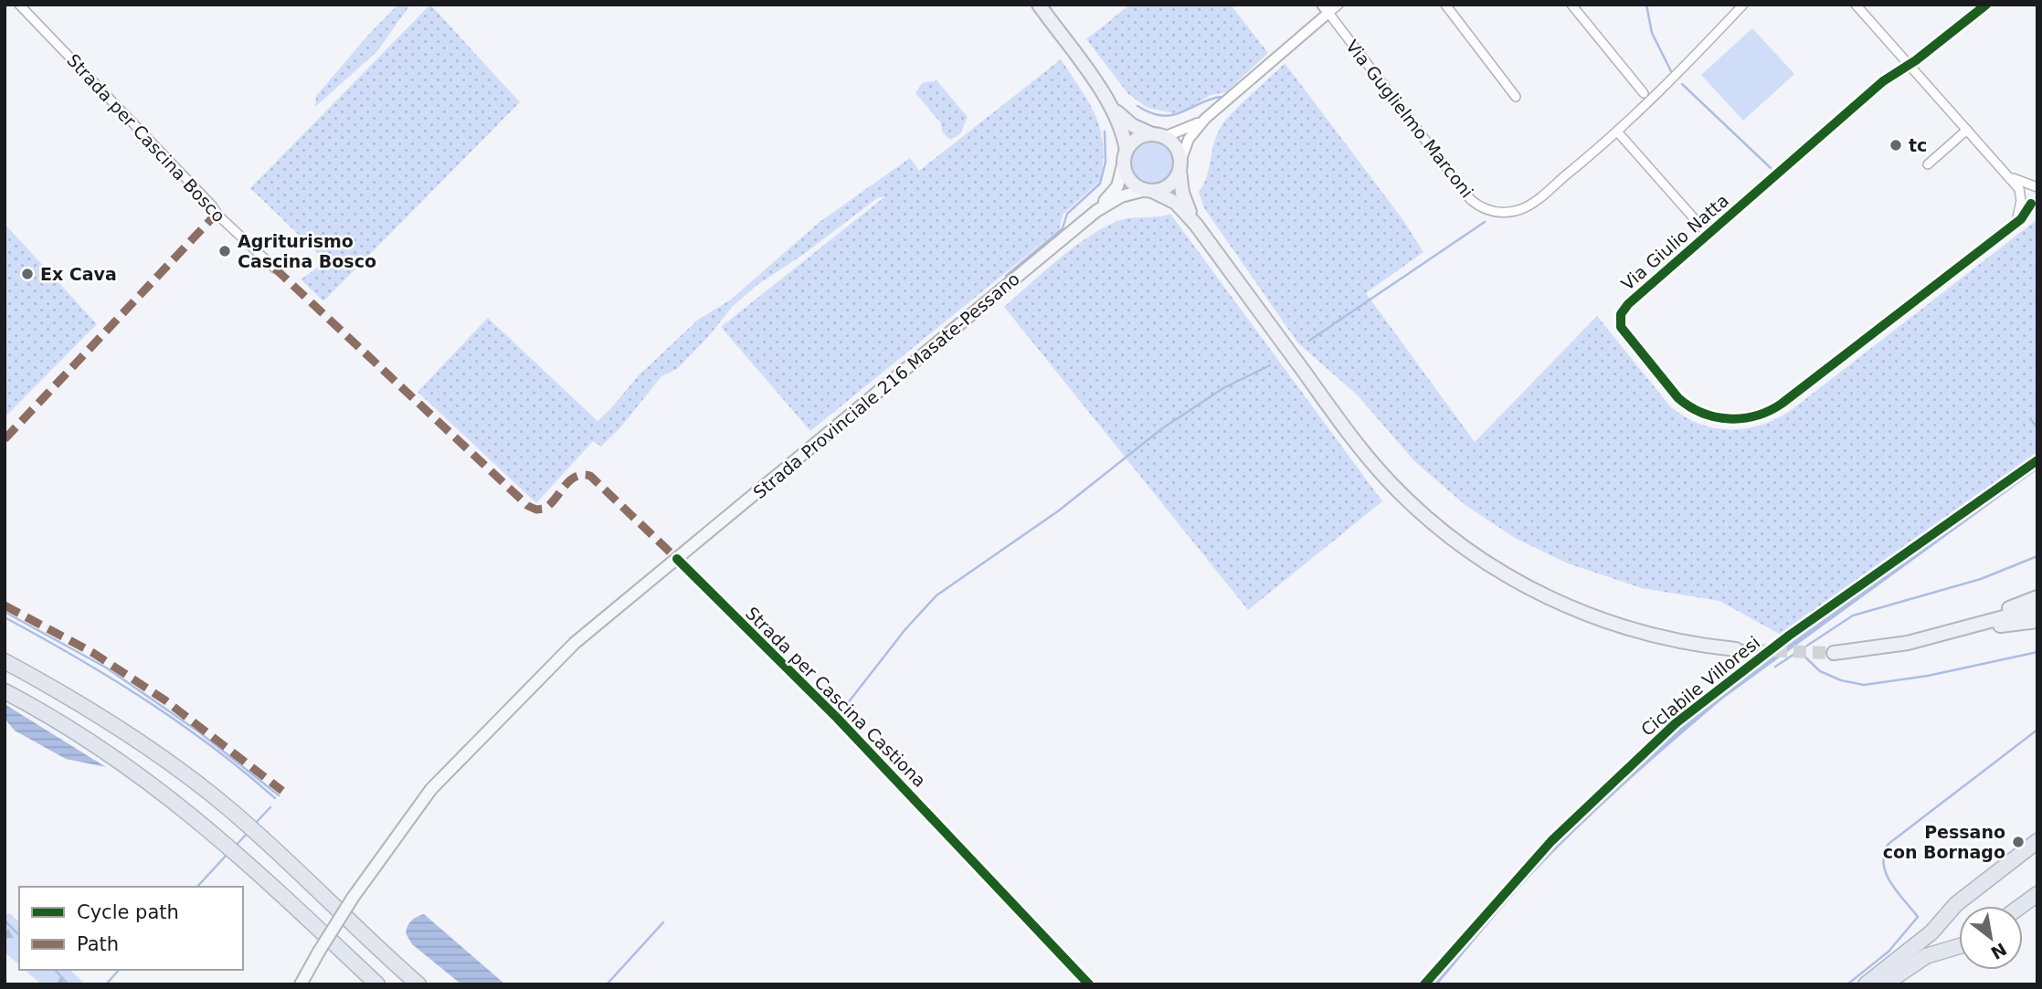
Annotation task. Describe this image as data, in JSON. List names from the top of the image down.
{
  "streets": {
    "main road": ["Strada Provinciale 216 Masate-Pessano"],
    "street": [
      "Via Guglielmo Marconi",
      "Strada per Cascina Bosco",
      "Via Giulio Natta",
      "Strada per Cascina Castiona"
    ],
    "cycle path": ["Ciclabile Villoresi"]
  },
  "crossings": [
    ["Strada Provinciale 216 Masate-Pessano", "Strada per Cascina Castiona"]
  ],
  "places": [
    "tc",
    "Agriturismo Cascina Bosco",
    "Ex Cava",
    "Pessano con Bornago"
  ],
  "legend": ["Cycle path", "Path"],
  "north": "bottom right"
}
